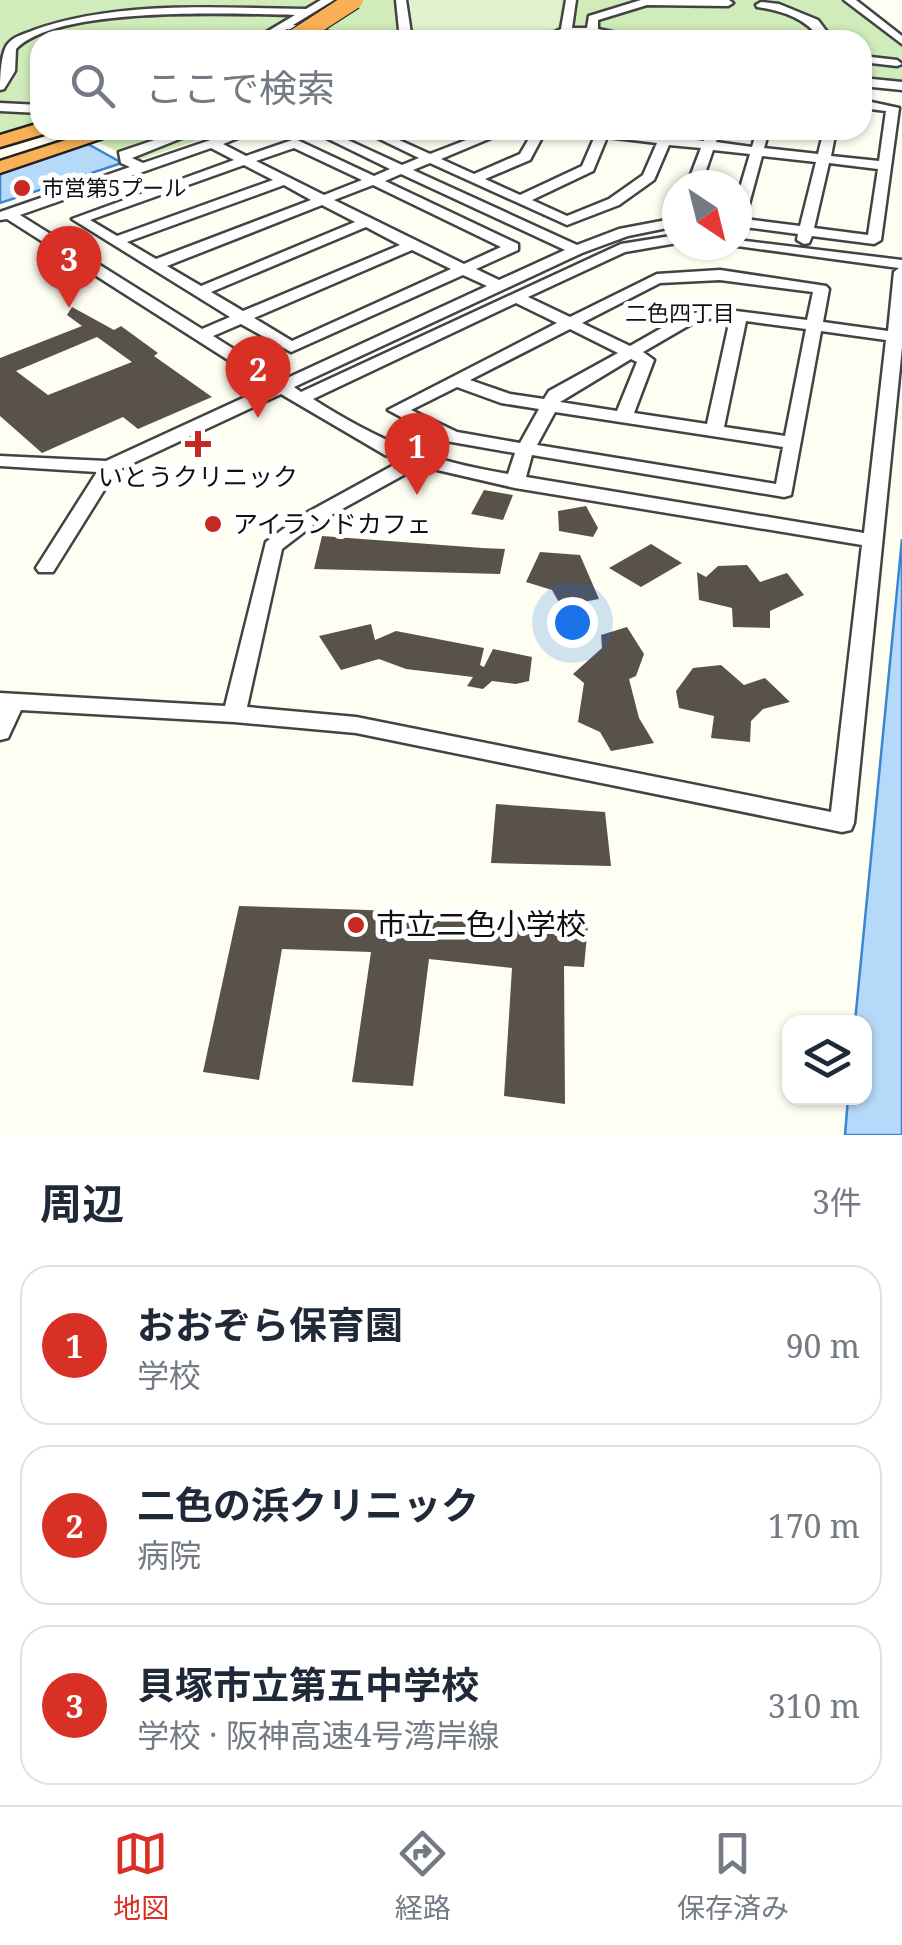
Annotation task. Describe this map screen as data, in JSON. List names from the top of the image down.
{
  "districts": ["二色四丁目"],
  "places": {
    "other": ["市営第5プール", "アイランドカフェ", "市立二色小学校"],
    "health": ["いとうクリニック"]
  },
  "north": "bottom right",
  "page": {
    "search": "ここで検索",
    "pins": ["3", "2", "1"],
    "heading": ["周辺", "3件"],
    "list": [
      {
        "mark": "1",
        "name": "おおぞら保育園",
        "note": "学校",
        "value": "90 m"
      },
      {
        "mark": "2",
        "name": "二色の浜クリニック",
        "note": "病院",
        "value": "170 m"
      },
      {
        "mark": "3",
        "name": "貝塚市立第五中学校",
        "note": "学校 · 阪神高速4号湾岸線",
        "value": "310 m"
      }
    ],
    "nav": ["地図", "経路", "保存済み"]
  }
}
